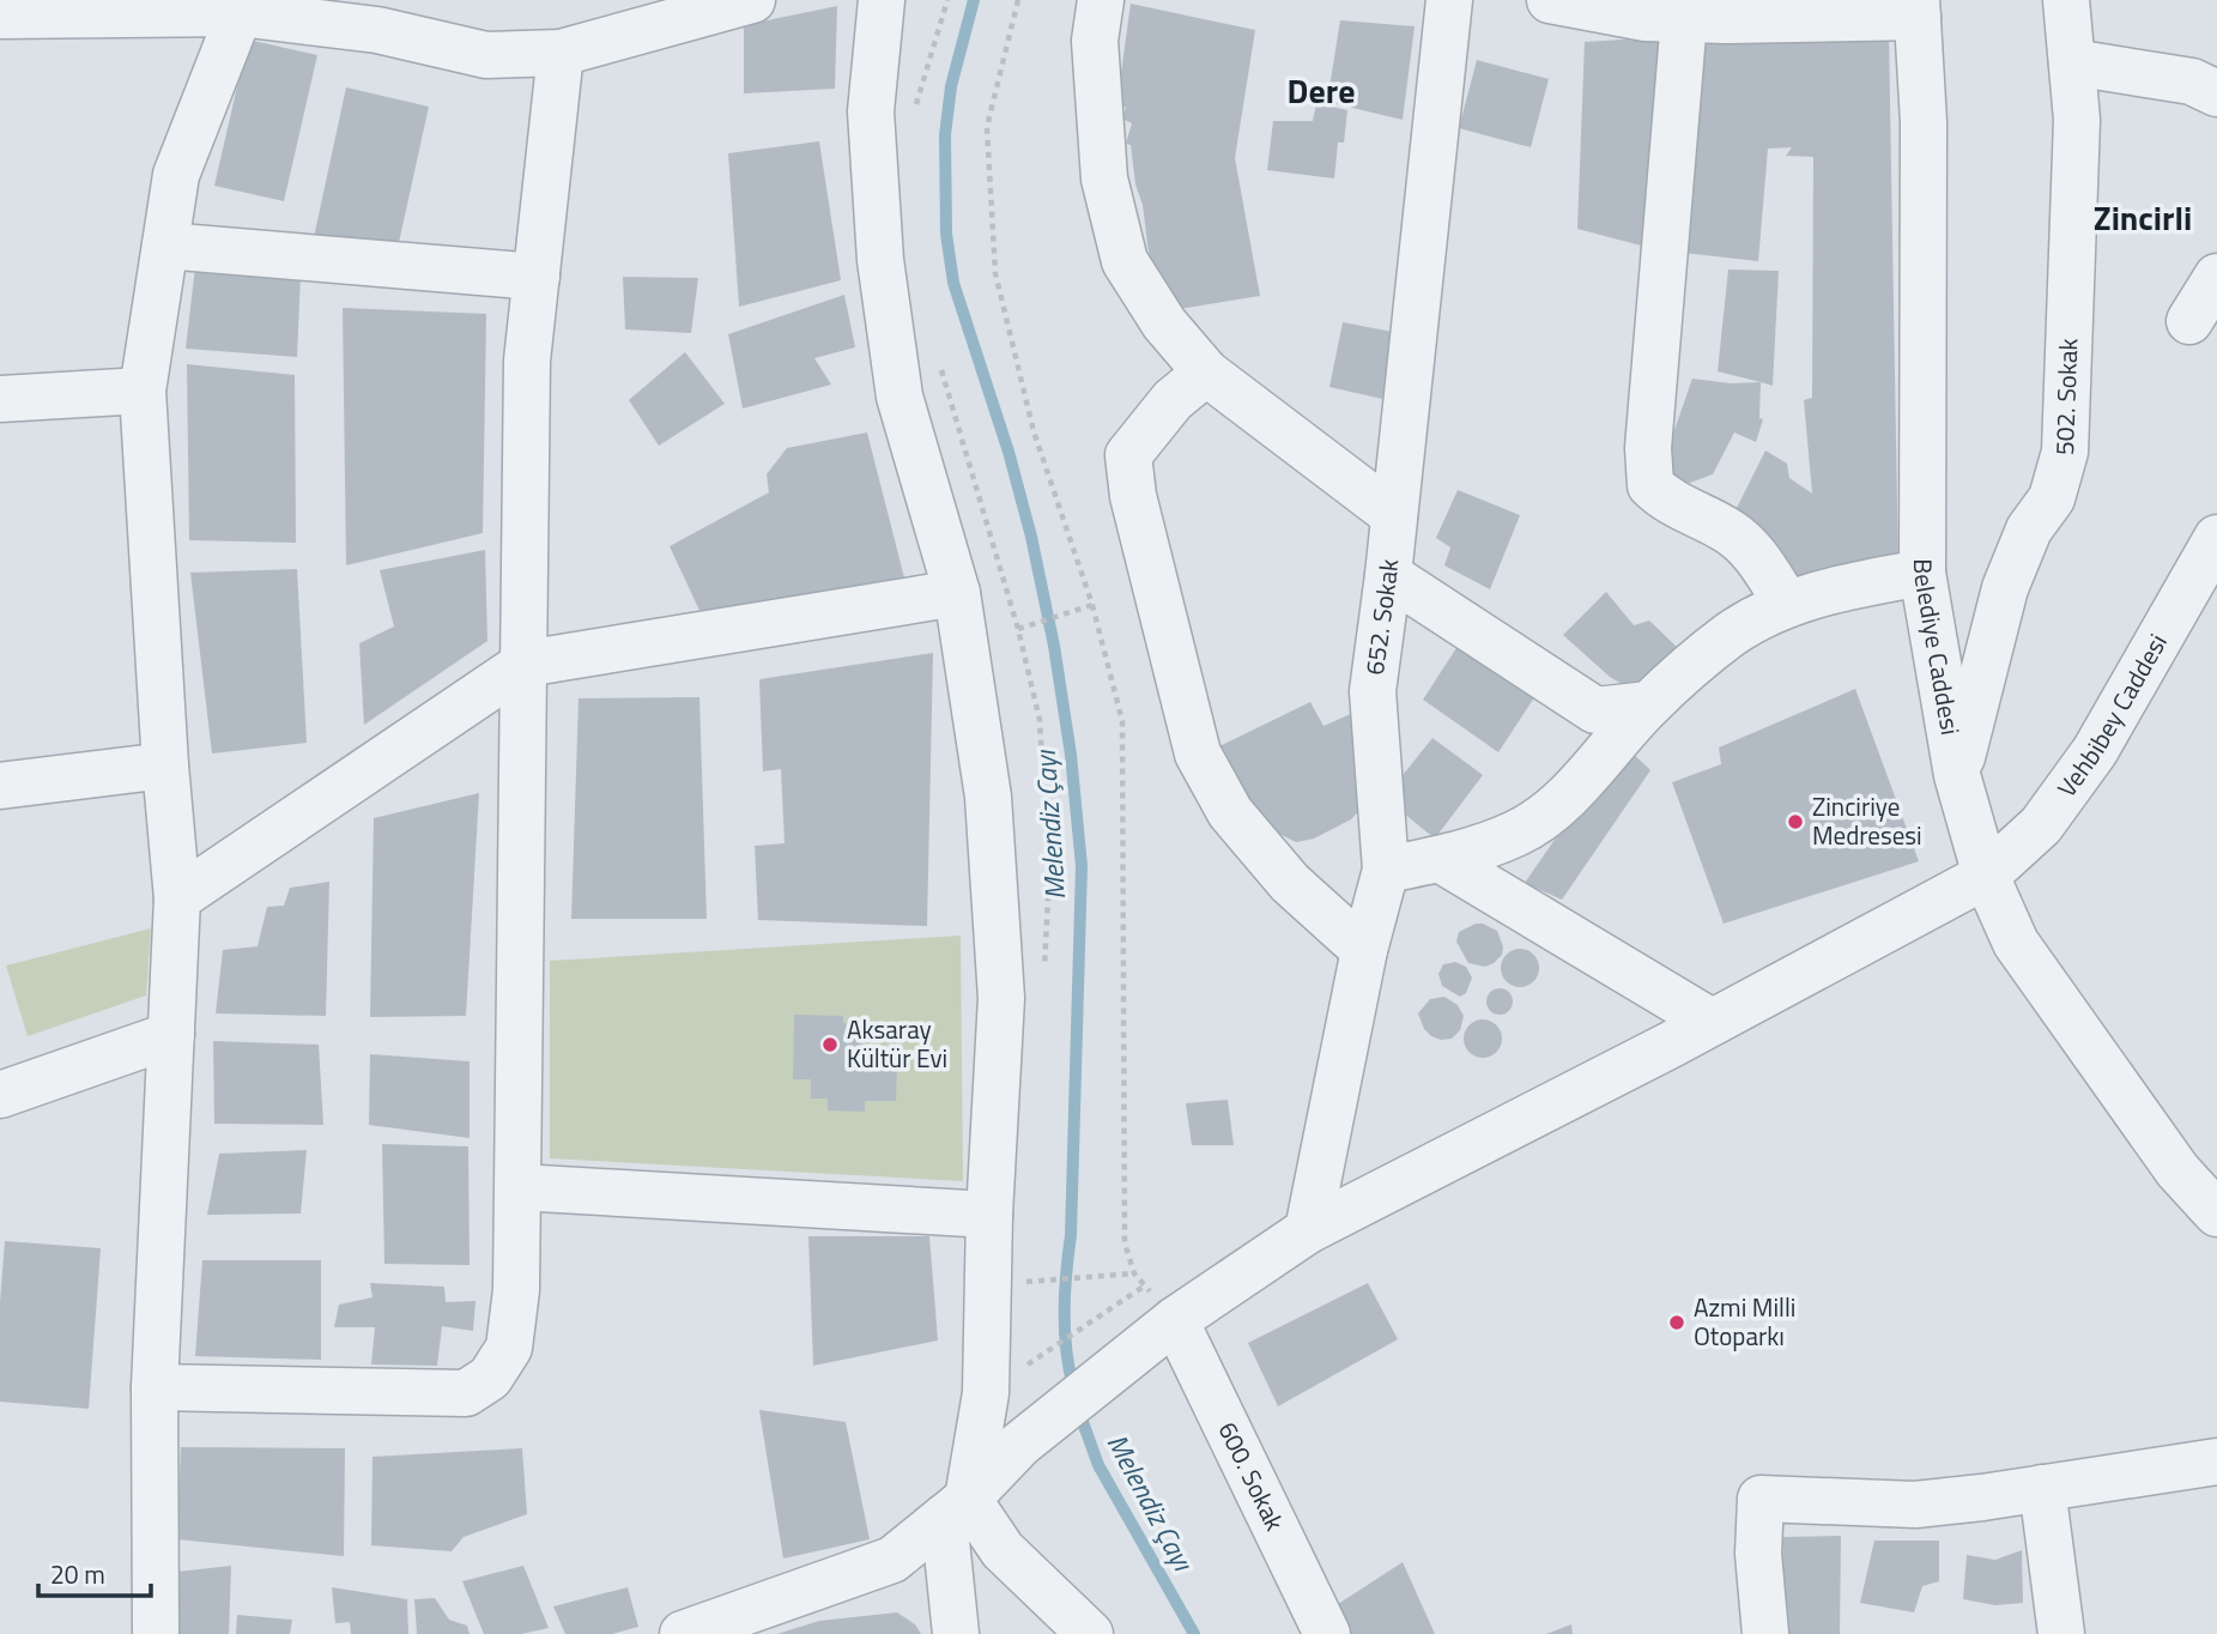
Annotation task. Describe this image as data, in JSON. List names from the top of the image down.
{
  "streets": {
    "street": [
      "502. Sokak",
      "652. Sokak",
      "Belediye Caddesi",
      "Vehbibey Caddesi",
      "600. Sokak"
    ]
  },
  "crossings": [
    ["502. Sokak", "Belediye Caddesi"],
    ["652. Sokak", "Vehbibey Caddesi"],
    ["Belediye Caddesi", "Vehbibey Caddesi"],
    ["Vehbibey Caddesi", "600. Sokak"]
  ],
  "districts": ["Dere", "Zincirli"],
  "water": ["Melendiz Çayı"],
  "places": ["Zinciriye Medresesi", "Aksaray Kültür Evi", "Azmi Milli Otoparkı"],
  "scale_bar": "20 m"
}
